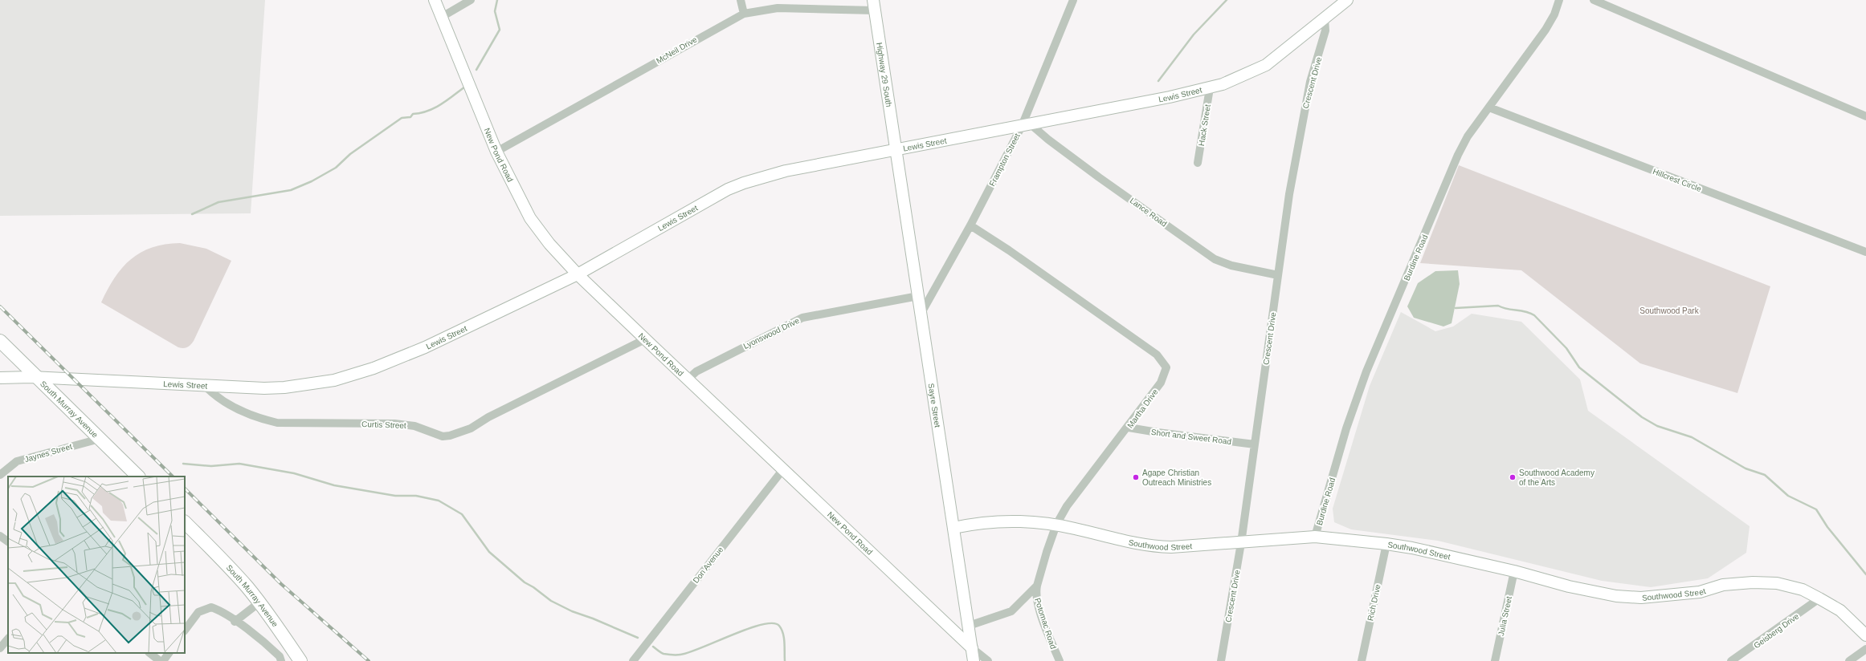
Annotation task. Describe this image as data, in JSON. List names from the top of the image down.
{
  "streets": {
    "main road": ["South Murray Avenue"],
    "street": [
      "McNeil Drive",
      "Highway 29 South",
      "Crescent Drive",
      "Lewis Street",
      "Hack Street",
      "New Pond Road",
      "Frampton Street",
      "Hillcrest Circle",
      "Lance Road",
      "Burdine Road",
      "Lyonswood Drive",
      "Sayre Street",
      "Martha Drive",
      "Curtis Street",
      "Short and Sweet Road",
      "Jaynes Street",
      "Southwood Street",
      "Don Avenue",
      "Rich Drive",
      "Julia Street",
      "Potomac Road",
      "Geisberg Drive"
    ]
  },
  "crossings": [
    ["McNeil Drive", "Highway 29 South"],
    ["McNeil Drive", "New Pond Road"],
    ["Highway 29 South", "Lewis Street"],
    ["Highway 29 South", "Sayre Street"],
    ["Crescent Drive", "Lewis Street"],
    ["Crescent Drive", "Lance Road"],
    ["Crescent Drive", "Short and Sweet Road"],
    ["Crescent Drive", "Southwood Street"],
    ["Lewis Street", "Hack Street"],
    ["Lewis Street", "New Pond Road"],
    ["Lewis Street", "Frampton Street"],
    ["Lewis Street", "Lance Road"],
    ["Lewis Street", "Sayre Street"],
    ["Lewis Street", "South Murray Avenue"],
    ["Lewis Street", "Curtis Street"],
    ["New Pond Road", "Lyonswood Drive"],
    ["New Pond Road", "Sayre Street"],
    ["New Pond Road", "Curtis Street"],
    ["New Pond Road", "Don Avenue"],
    ["Frampton Street", "Lance Road"],
    ["Frampton Street", "Sayre Street"],
    ["Frampton Street", "Martha Drive"],
    ["Hillcrest Circle", "Burdine Road"],
    ["Burdine Road", "Southwood Street"],
    ["Lyonswood Drive", "Sayre Street"],
    ["Sayre Street", "Southwood Street"],
    ["Martha Drive", "Short and Sweet Road"],
    ["Martha Drive", "Southwood Street"],
    ["Martha Drive", "Potomac Road"],
    ["South Murray Avenue", "Jaynes Street"],
    ["Southwood Street", "Rich Drive"],
    ["Southwood Street", "Julia Street"],
    ["Southwood Street", "Geisberg Drive"]
  ],
  "parks": ["Southwood Park"],
  "places": ["Agape Christian Outreach Ministries", "Southwood Academy of the Arts"]
}
